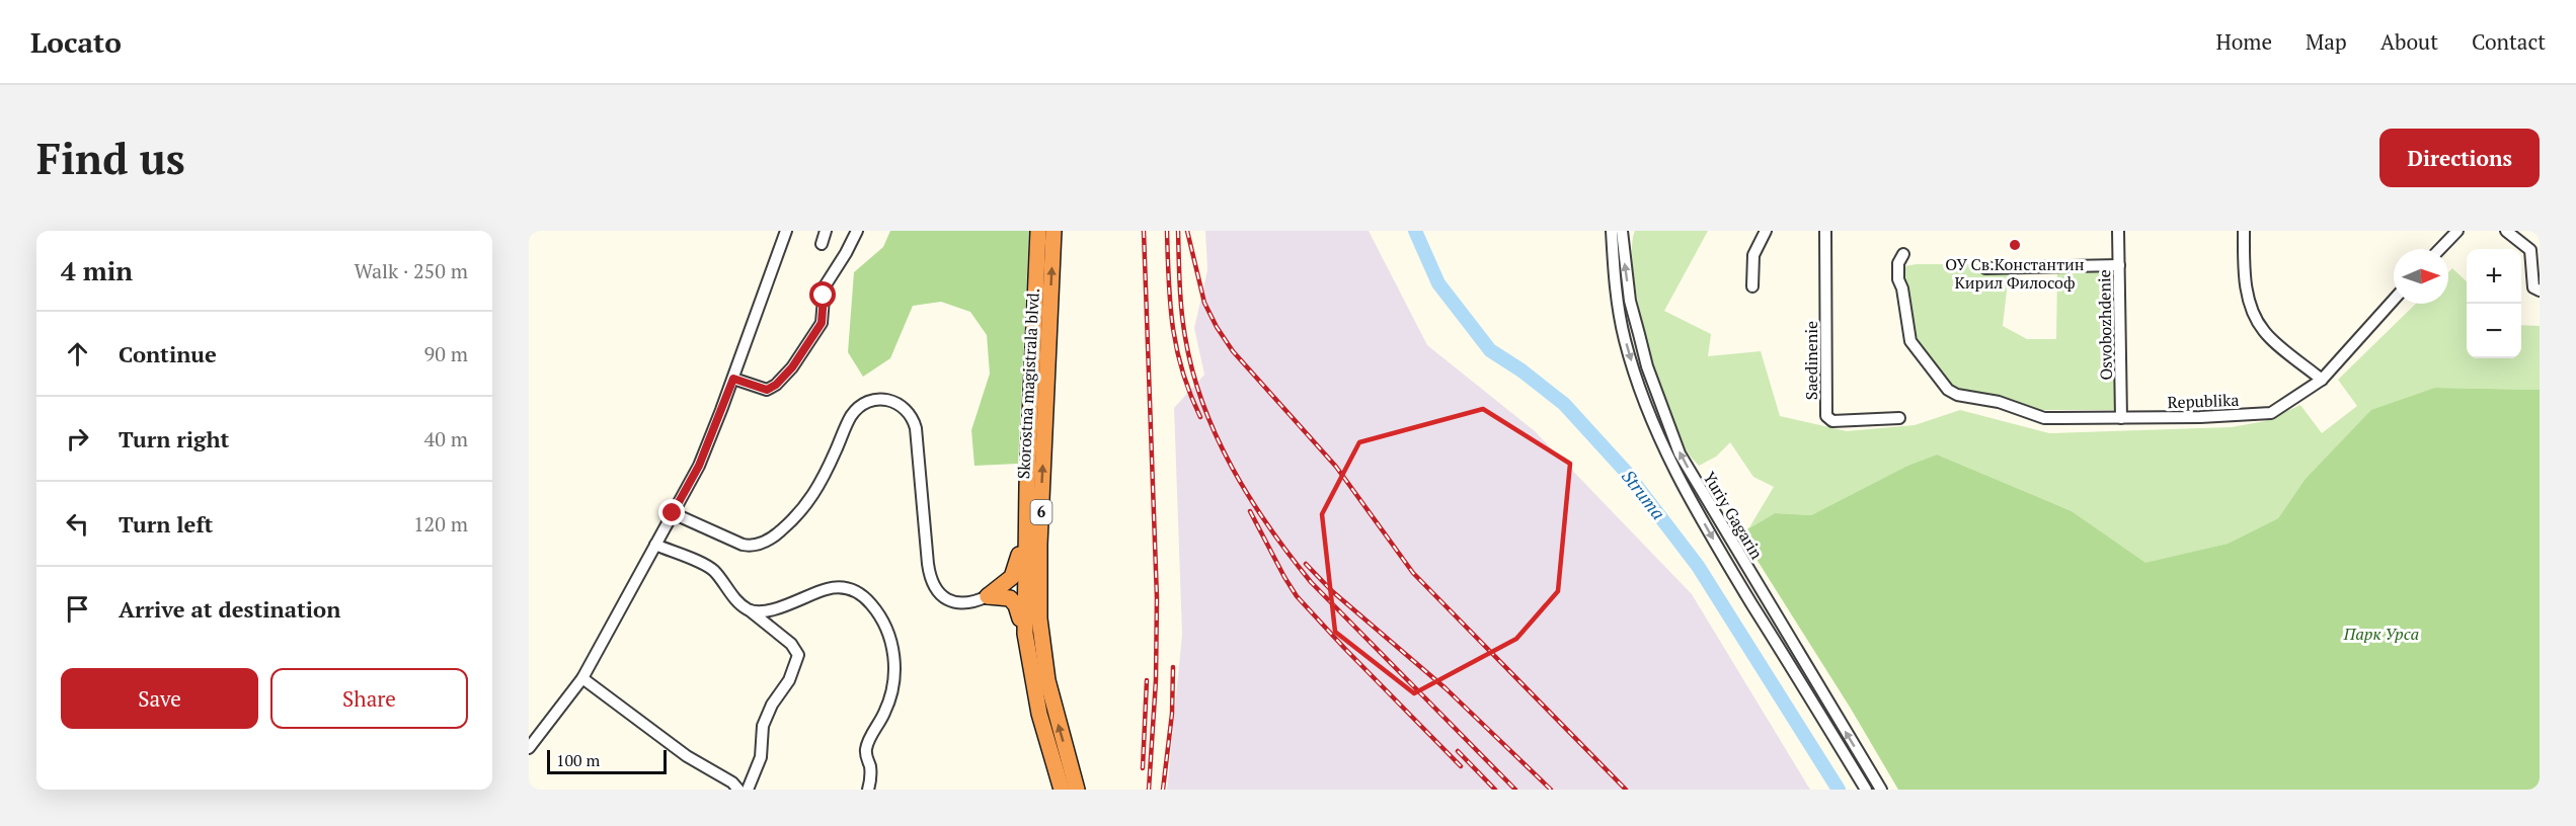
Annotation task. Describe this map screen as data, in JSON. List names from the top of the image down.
{
  "streets": {
    "highway": ["Skorostna magistrala blvd.", "6"],
    "street": [
      "Osvobozhdenie",
      "Saedinenie",
      "Republika",
      "Yuriy Gagarin"
    ]
  },
  "crossings": [
    ["Osvobozhdenie", "Republika"]
  ],
  "water": ["Struma"],
  "parks": ["Парк Урса"],
  "places": ["ОУ Св.Константин Кирил Философ"],
  "scale_bar": "100 m",
  "north": "right",
  "page": {
    "header": "Locato",
    "nav": [
      "Home",
      "Map",
      "About",
      "Contact"
    ],
    "buttons": [
      "Directions",
      ["Save", "Share"]
    ],
    "title": "Find us",
    "heading": ["4 min", "Walk · 250 m"],
    "map_buttons": ["+", "−"],
    "list": [
      ["Continue", "90 m"],
      ["Turn right", "40 m"],
      ["Turn left", "120 m"],
      "Arrive at destination"
    ],
    "scale": "100 m"
  }
}
